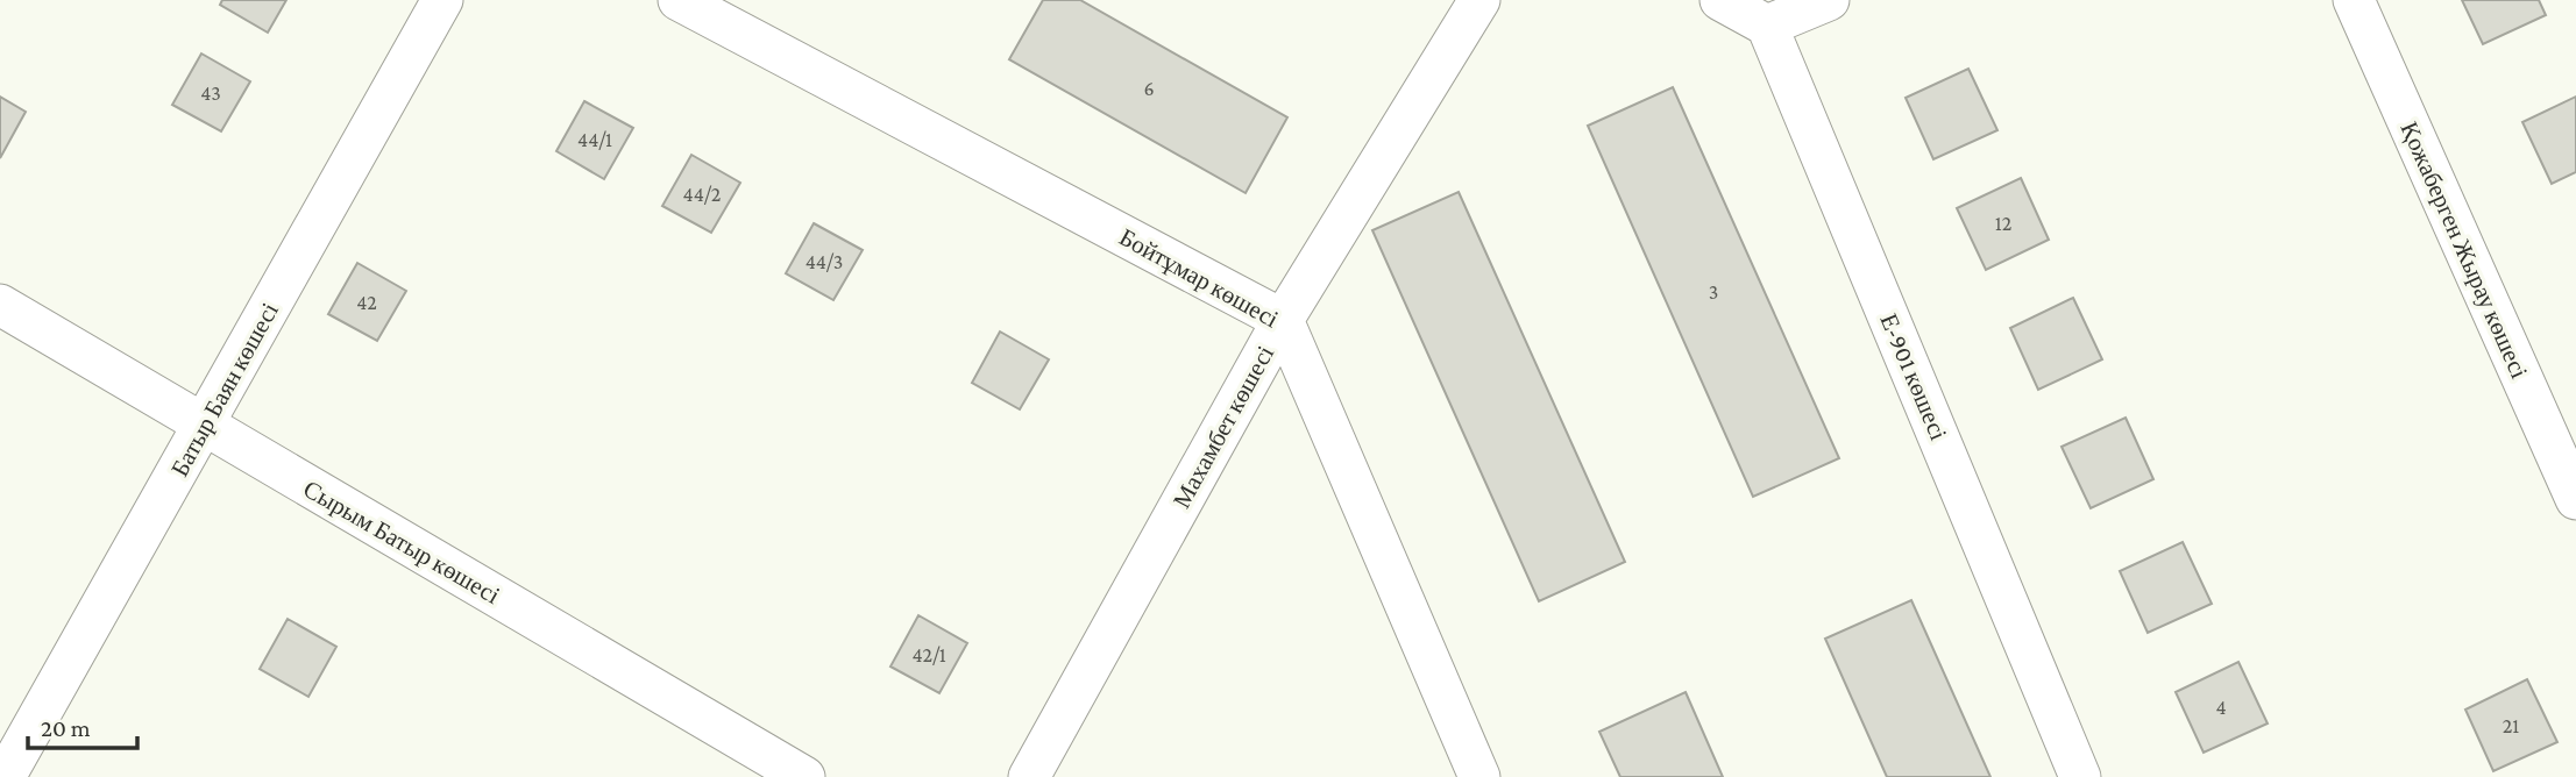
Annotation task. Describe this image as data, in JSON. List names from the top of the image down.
{
  "streets": {
    "street": [
      "Қожаберген Жырау көшесі",
      "Бойтұмар көшесі",
      "Е-901 көшесі",
      "Батыр Баян көшесі",
      "Махамбет көшесі",
      "Сырым Батыр көшесі"
    ]
  },
  "crossings": [
    ["Бойтұмар көшесі", "Махамбет көшесі"],
    ["Батыр Баян көшесі", "Сырым Батыр көшесі"]
  ],
  "house_numbers": [
    "6",
    "43",
    "44/1",
    "44/2",
    "12",
    "44/3",
    "3",
    "42",
    "42/1",
    "4",
    "21"
  ],
  "scale_bar": "20 m"
}
